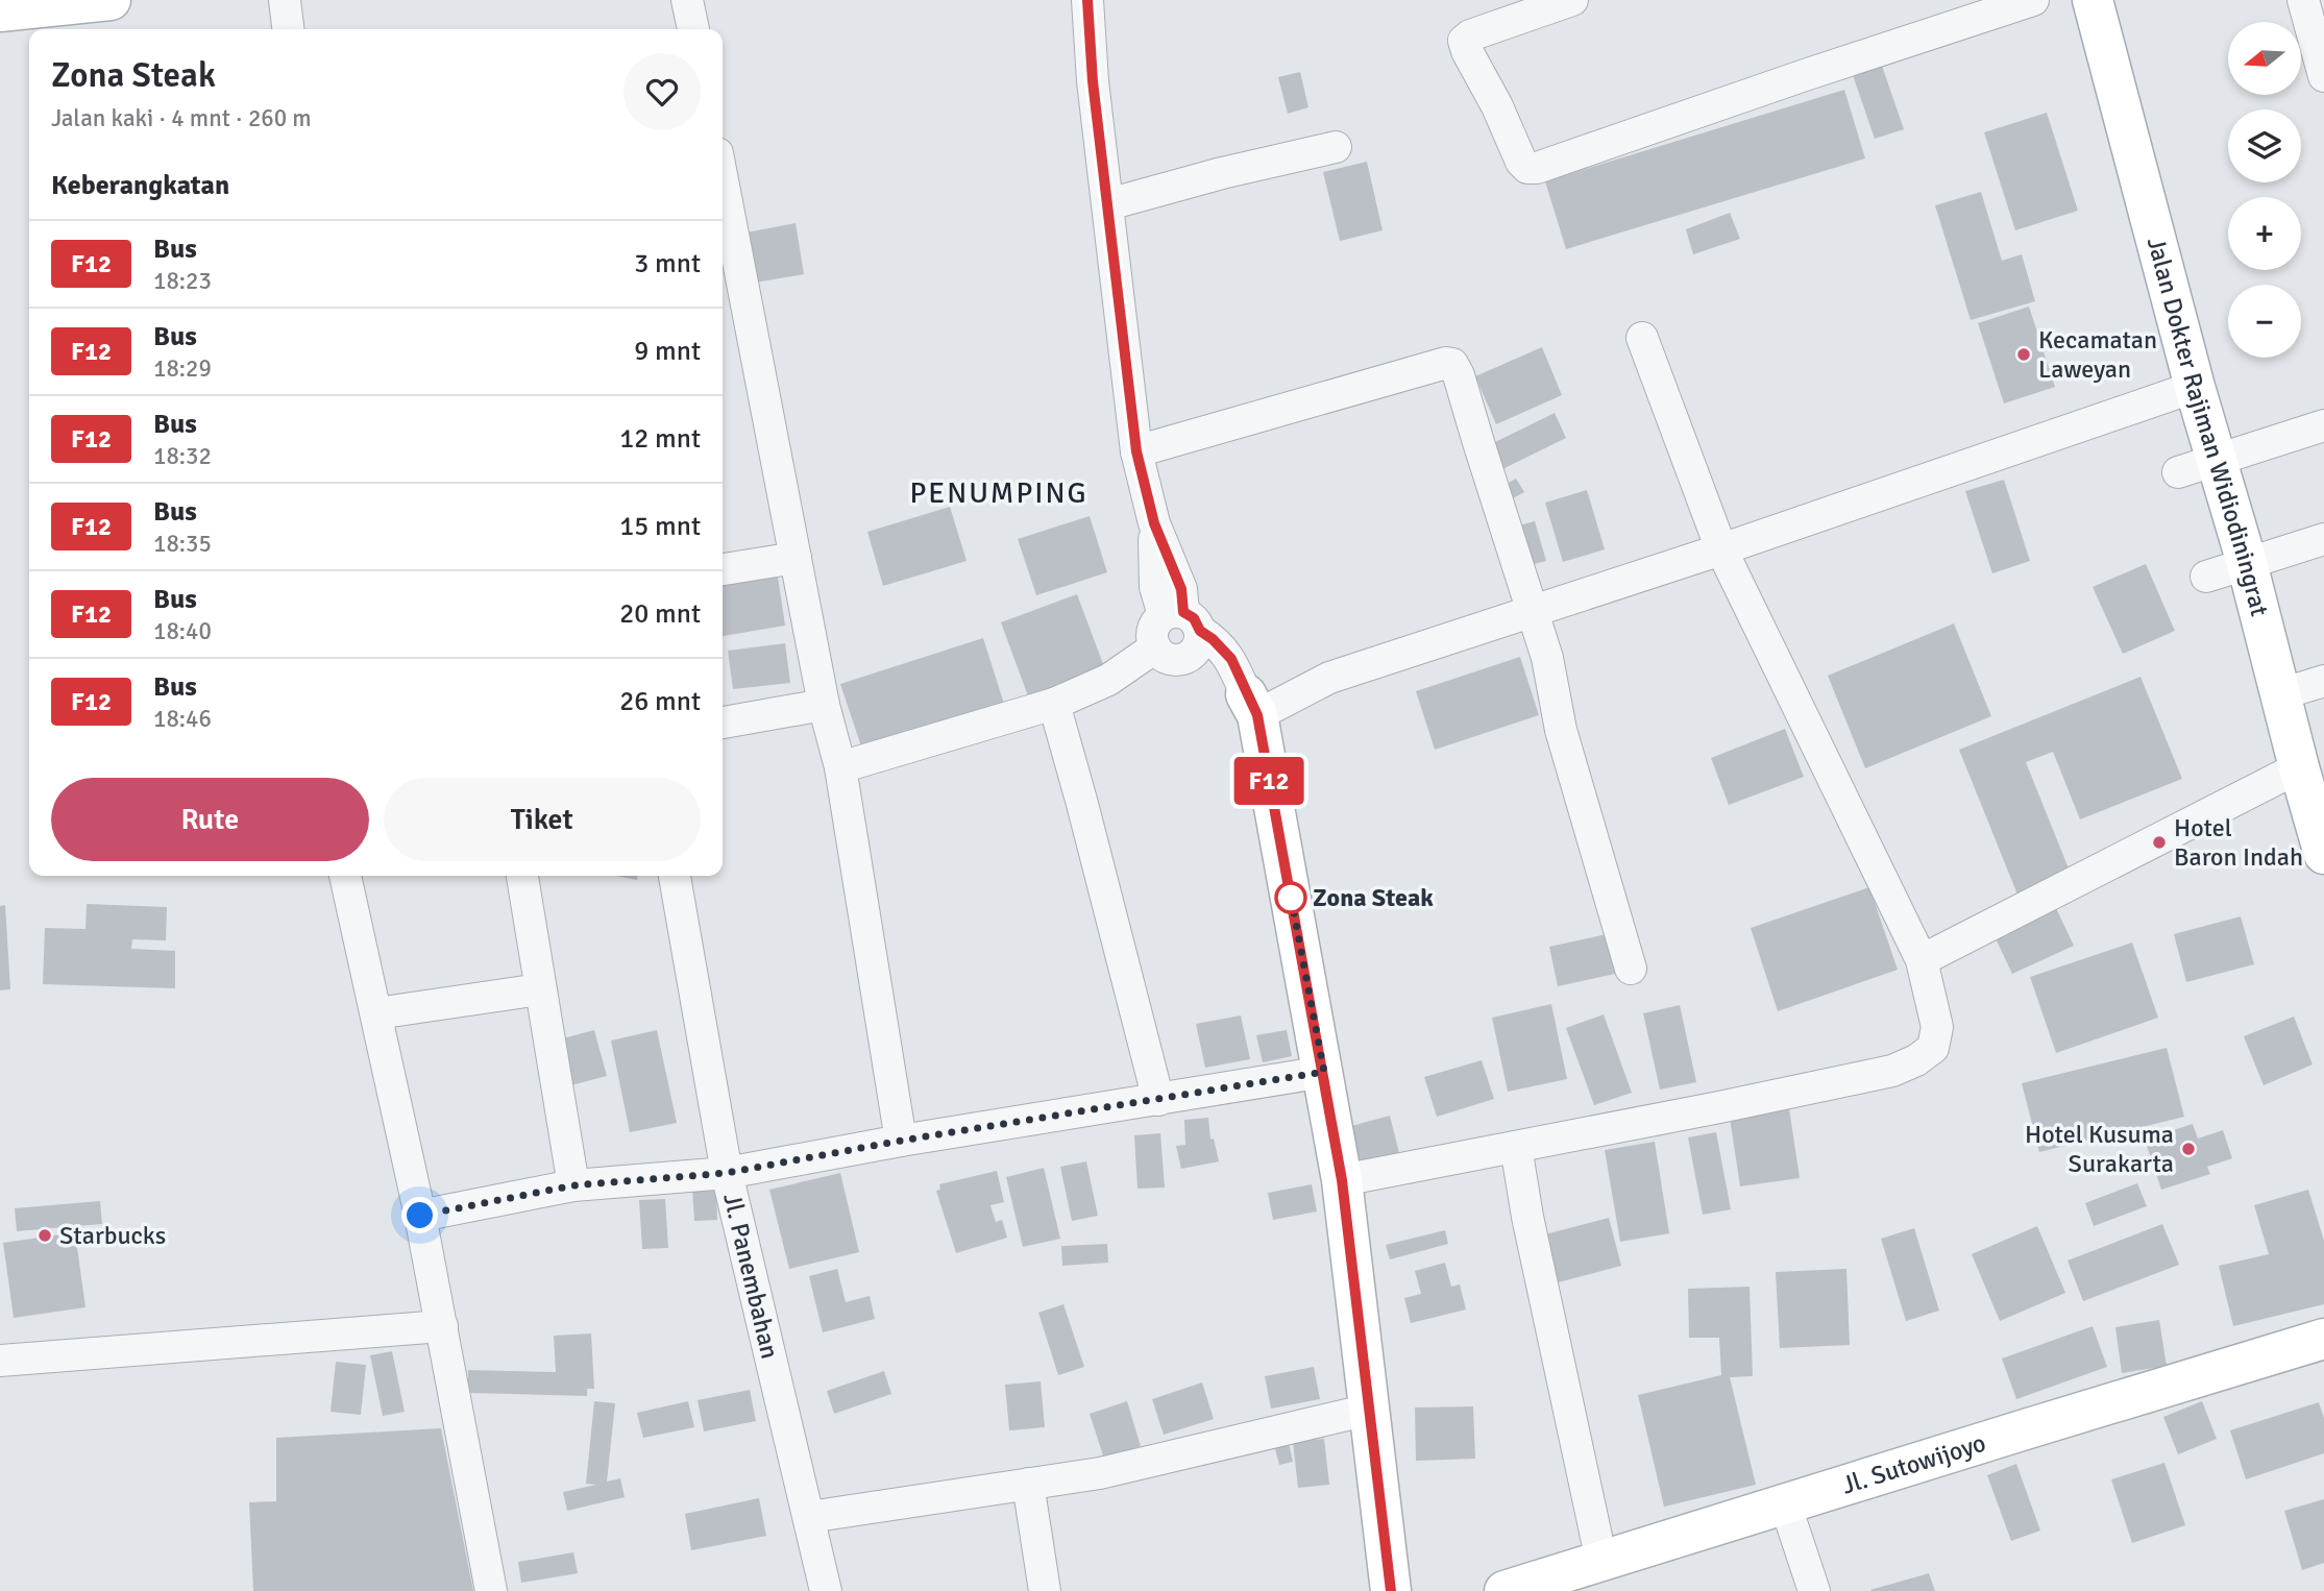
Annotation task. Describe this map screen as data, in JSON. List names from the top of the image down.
{
  "streets": {
    "main road": ["Jalan Dokter Rajiman Widiodiningrat", "Jl. Sutowijoyo"],
    "street": ["Jl. Panembahan"]
  },
  "districts": ["PENUMPING"],
  "places": [
    "Kecamatan Laweyan",
    "Hotel Baron Indah",
    "Zona Steak",
    "Hotel Kusuma Surakarta",
    "Starbucks"
  ],
  "lines": ["bus line F12"],
  "north": "left",
  "page": {
    "on_map": "F12",
    "map_buttons": ["+", "−"],
    "heading": [
      ["Zona Steak", "Jalan kaki · 4 mnt · 260 m"],
      "Keberangkatan"
    ],
    "list": [
      {
        "mark": "F12",
        "name": "Bus",
        "note": "18:23",
        "value": "3 mnt"
      },
      {
        "mark": "F12",
        "name": "Bus",
        "note": "18:29",
        "value": "9 mnt"
      },
      {
        "mark": "F12",
        "name": "Bus",
        "note": "18:32",
        "value": "12 mnt"
      },
      {
        "mark": "F12",
        "name": "Bus",
        "note": "18:35",
        "value": "15 mnt"
      },
      {
        "mark": "F12",
        "name": "Bus",
        "note": "18:40",
        "value": "20 mnt"
      },
      {
        "mark": "F12",
        "name": "Bus",
        "note": "18:46",
        "value": "26 mnt"
      }
    ],
    "buttons": ["Rute", "Tiket"]
  }
}
